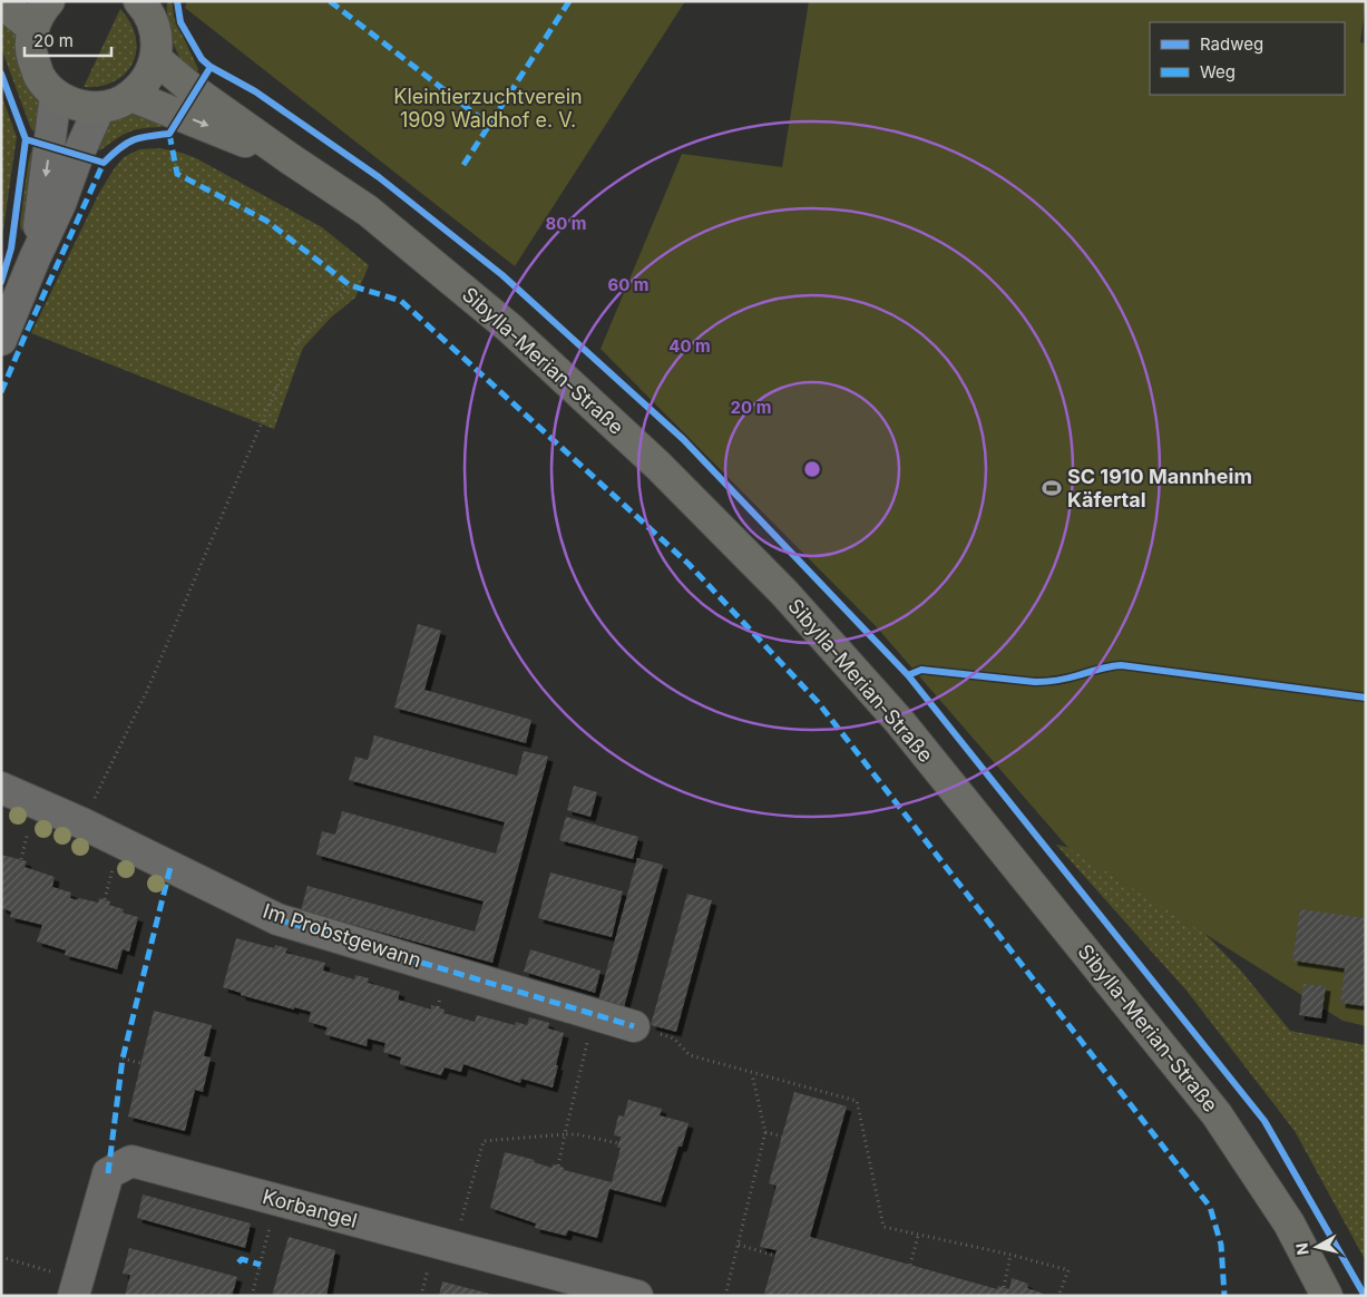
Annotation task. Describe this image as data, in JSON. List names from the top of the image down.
{
  "streets": {
    "main road": ["Sibylla-Merian-Straße"],
    "street": ["Im Probstgewann", "Korbangel"]
  },
  "parks": ["Kleintierzuchtverein 1909 Waldhof e. V."],
  "places": {
    "sports": ["SC 1910 Mannheim Käfertal"]
  },
  "legend": ["Radweg", "Weg"],
  "scale_bar": "20 m",
  "north": "left",
  "rings": [
    "80 m",
    "60 m",
    "40 m",
    "20 m"
  ]
}
